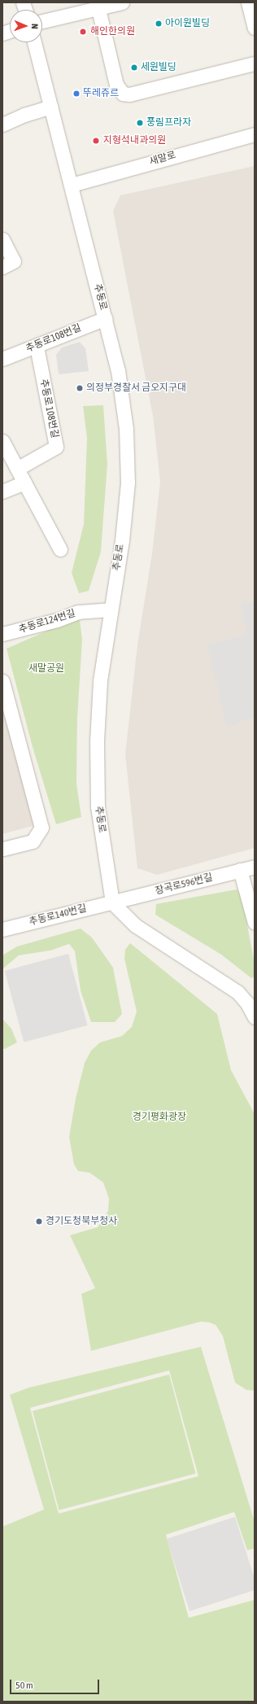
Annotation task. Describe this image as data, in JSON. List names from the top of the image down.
{
  "streets": {
    "street": [
      "새말로",
      "추동로",
      "추동로108번길",
      "추동로 108번길",
      "추동로124번길",
      "장곡로596번길",
      "추동로140번길"
    ]
  },
  "crossings": [
    ["새말로", "추동로"],
    ["추동로", "추동로108번길"],
    ["추동로", "추동로124번길"],
    ["추동로", "장곡로596번길"],
    ["추동로", "추동로140번길"],
    ["추동로108번길", "추동로 108번길"],
    ["장곡로596번길", "추동로140번길"]
  ],
  "parks": ["새말공원", "경기평화광장"],
  "places": [
    "아이원빌딩",
    "해인한의원",
    "세원빌딩",
    "뚜레쥬르",
    "풍림프라자",
    "지형석내과의원",
    "의정부경찰서 금오지구대",
    "경기도청북부청사"
  ],
  "scale_bar": "50 m",
  "north": "right"
}
